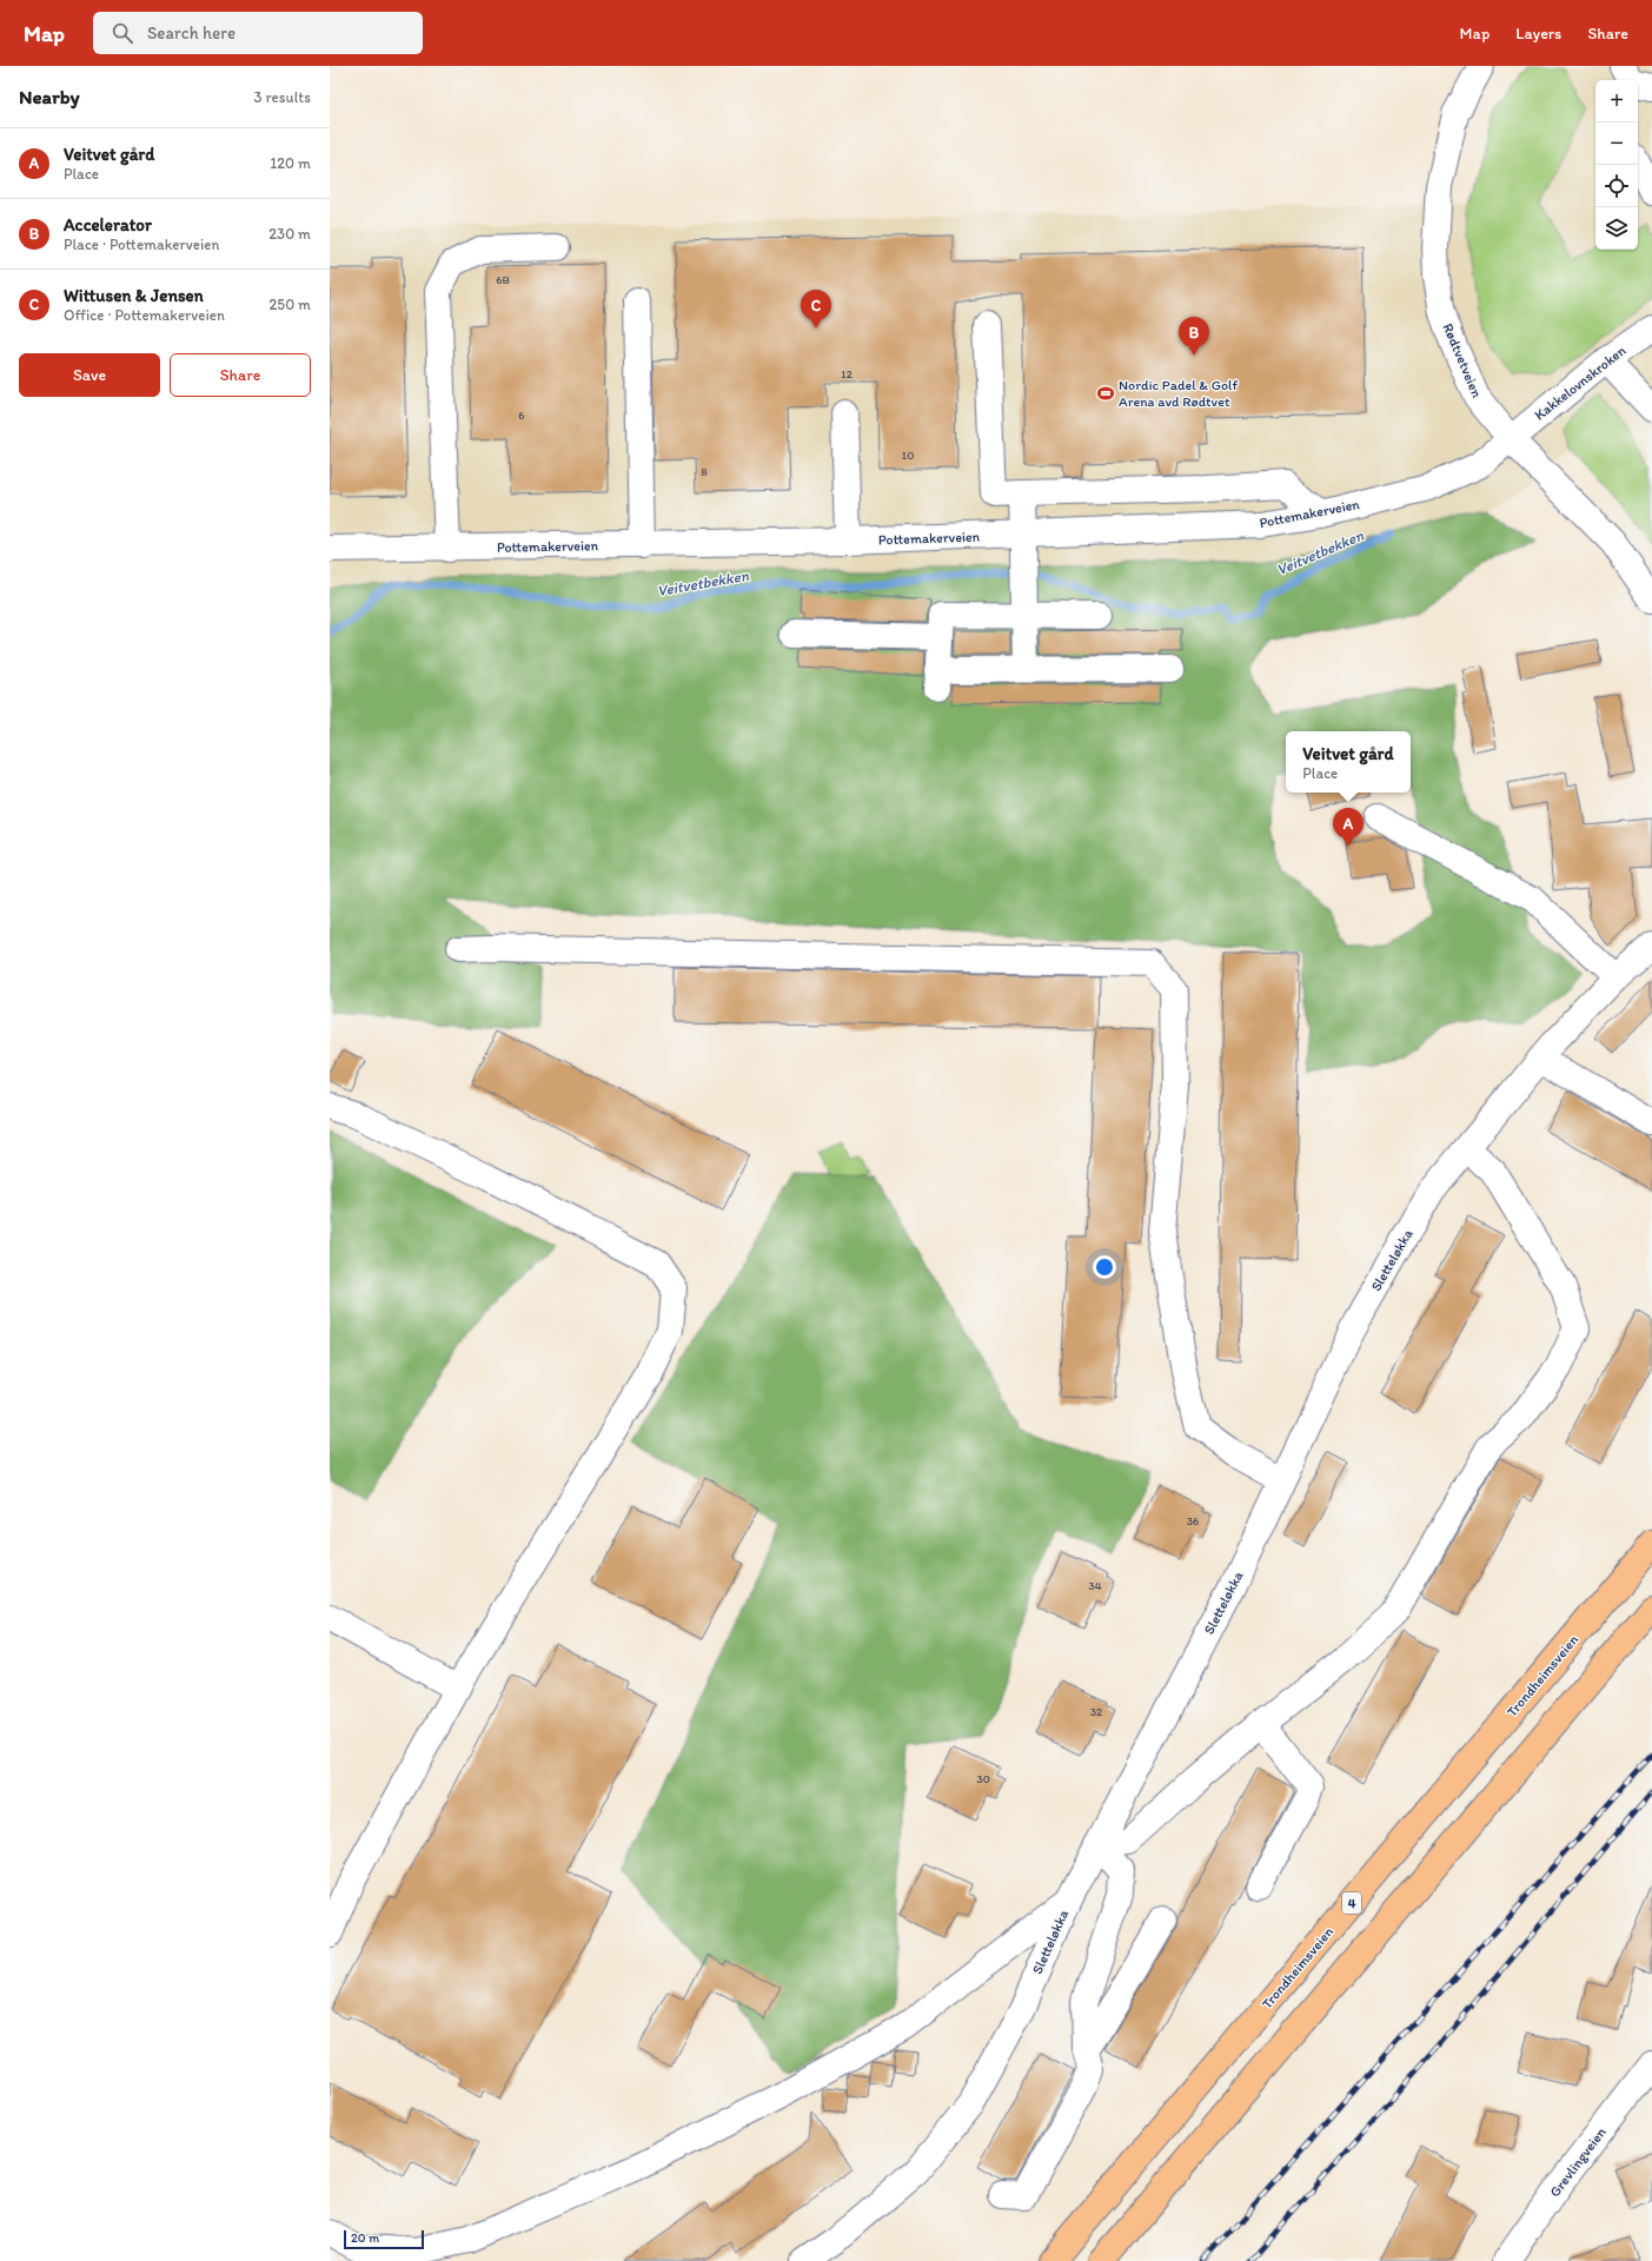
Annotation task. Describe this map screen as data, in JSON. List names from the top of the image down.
{
  "streets": {
    "highway": ["Trondheimsveien", "4"],
    "street": [
      "Rødtvetveien",
      "Kakkelovnskroken",
      "Pottemakerveien",
      "Sletteløkka",
      "Grevlingveien"
    ]
  },
  "crossings": [
    ["Rødtvetveien", "Kakkelovnskroken"],
    ["Rødtvetveien", "Pottemakerveien"],
    ["Kakkelovnskroken", "Pottemakerveien"]
  ],
  "water": ["Veitvetbekken"],
  "places": {
    "sports": ["Nordic Padel & Golf Arena avd Rødtvet"]
  },
  "house_numbers": [
    "6B",
    "12",
    "6",
    "10",
    "8",
    "36",
    "34",
    "32",
    "30"
  ],
  "scale_bar": "20 m",
  "page": {
    "header": "Map",
    "search": "Search here",
    "nav": ["Map", "Layers", "Share"],
    "heading": ["Nearby", "3 results"],
    "map_buttons": ["+", "−"],
    "list": [
      {
        "mark": "A",
        "name": "Veitvet gård",
        "note": "Place",
        "value": "120 m"
      },
      {
        "mark": "B",
        "name": "Accelerator",
        "note": "Place · Pottemakerveien",
        "value": "230 m"
      },
      {
        "mark": "C",
        "name": "Wittusen & Jensen",
        "note": "Office · Pottemakerveien",
        "value": "250 m"
      }
    ],
    "pins": ["C", "B", "A"],
    "buttons": ["Save", "Share"],
    "popup": ["Veitvet gård", "Place"],
    "scale": "20 m"
  }
}
